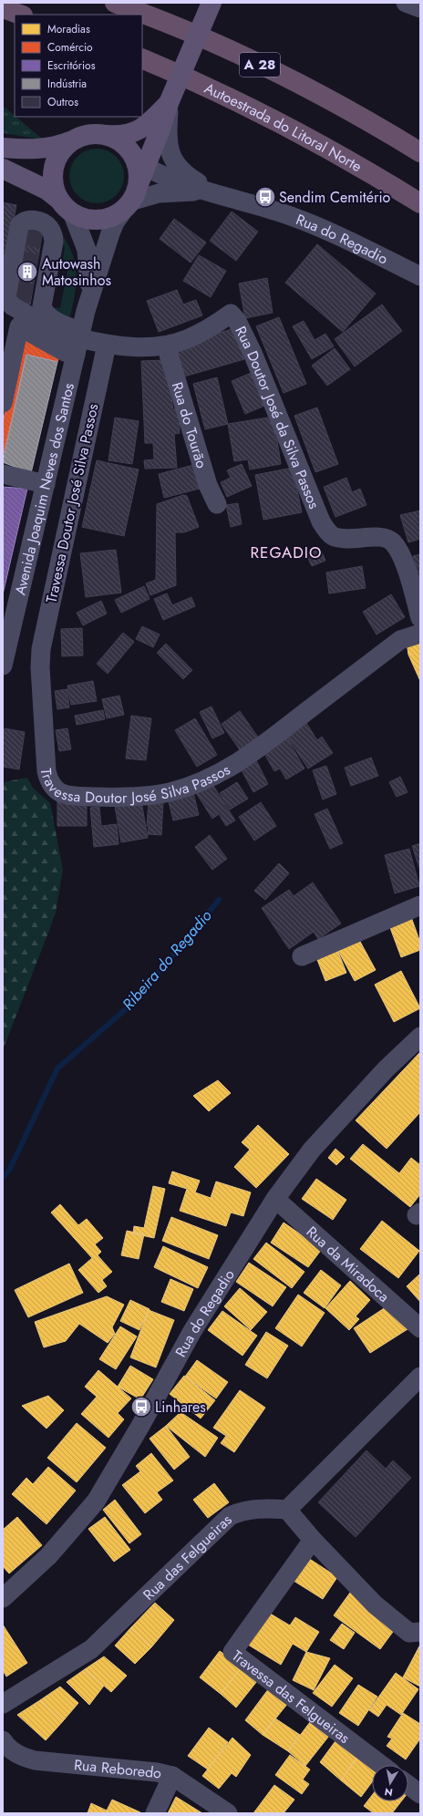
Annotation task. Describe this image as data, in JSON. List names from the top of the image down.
{
  "streets": {
    "highway": ["A 28", "Autoestrada do Litoral Norte"],
    "street": [
      "Rua do Regadio",
      "Rua Doutor José da Silva Passos",
      "Rua do Tourão",
      "Avenida Joaquim Neves dos Santos",
      "Travessa Doutor José Silva Passos",
      "Rua da Miradoca",
      "Rua das Felgueiras",
      "Travessa das Felgueiras",
      "Rua Reboredo"
    ]
  },
  "crossings": [
    ["Rua do Regadio", "Avenida Joaquim Neves dos Santos"],
    ["Rua do Regadio", "Rua da Miradoca"],
    ["Rua Doutor José da Silva Passos", "Rua do Tourão"],
    ["Rua Doutor José da Silva Passos", "Avenida Joaquim Neves dos Santos"],
    ["Rua Doutor José da Silva Passos", "Travessa Doutor José Silva Passos"]
  ],
  "districts": ["REGADIO"],
  "water": ["Ribeira do Regadio"],
  "places": {
    "bus stop": ["Sendim Cemitério", "Linhares"],
    "building": ["Autowash Matosinhos"]
  },
  "legend": [
    "Moradias",
    "Comércio",
    "Escritórios",
    "Indústria",
    "Outros"
  ],
  "north": "bottom"
}
